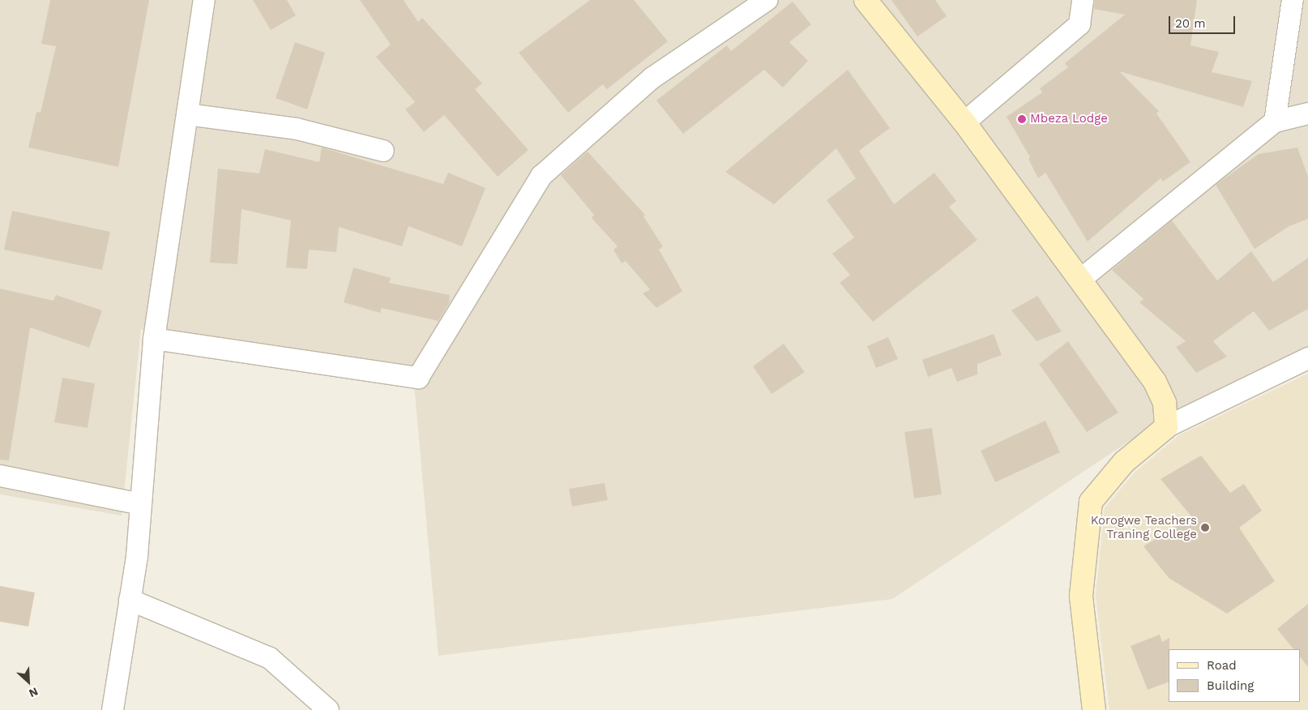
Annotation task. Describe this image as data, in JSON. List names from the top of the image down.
{
  "places": ["Mbeza Lodge", "Korogwe Teachers Traning College"],
  "legend": ["Road", "Building"],
  "scale_bar": "20 m",
  "north": "bottom right"
}
